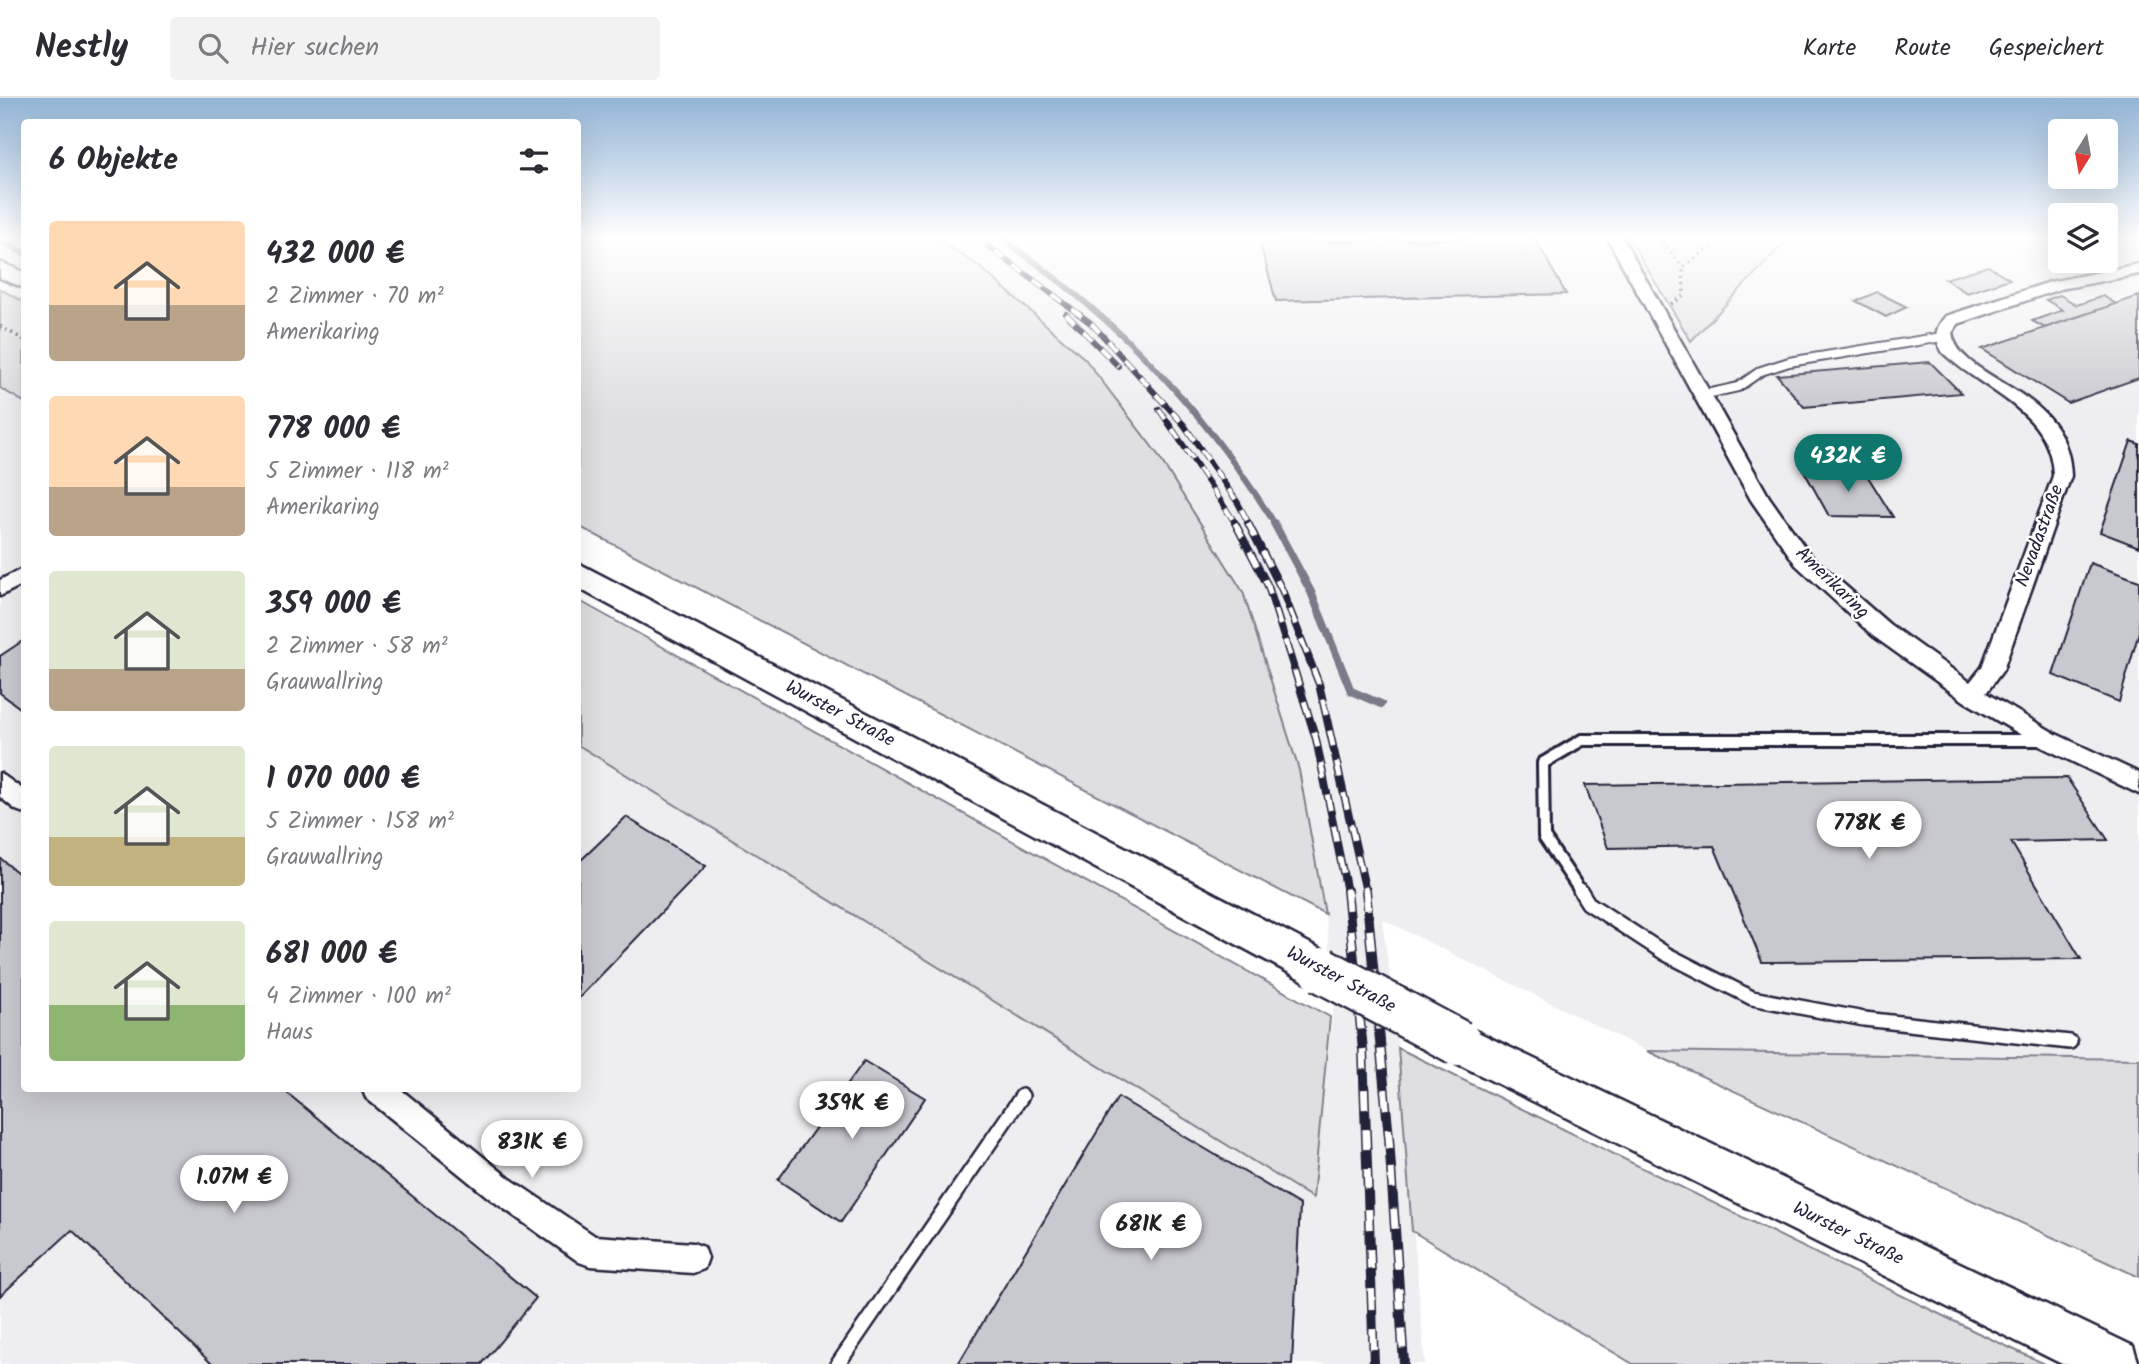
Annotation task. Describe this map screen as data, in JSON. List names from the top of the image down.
{
  "streets": {
    "main road": ["Wurster Straße"],
    "street": ["Nevadastraße", "Amerikaring"]
  },
  "crossings": [
    ["Nevadastraße", "Amerikaring"]
  ],
  "north": "bottom",
  "page": {
    "header": "Nestly",
    "search": "Hier suchen",
    "nav": ["Karte", "Route", "Gespeichert"],
    "heading": "6 Objekte",
    "list": [
      {
        "name": "432 000 €",
        "note": "2 Zimmer · 70 m² · Amerikaring"
      },
      {
        "name": "778 000 €",
        "note": "5 Zimmer · 118 m² · Amerikaring"
      },
      {
        "name": "359 000 €",
        "note": "2 Zimmer · 58 m² · Grauwallring"
      },
      {
        "name": "1 070 000 €",
        "note": "5 Zimmer · 158 m² · Grauwallring"
      },
      {
        "name": "681 000 €",
        "note": "4 Zimmer · 100 m² · Haus"
      }
    ],
    "price": [
      "432K €",
      "778K €",
      "359K €",
      "831K €",
      "1.07M €",
      "681K €"
    ]
  }
}
